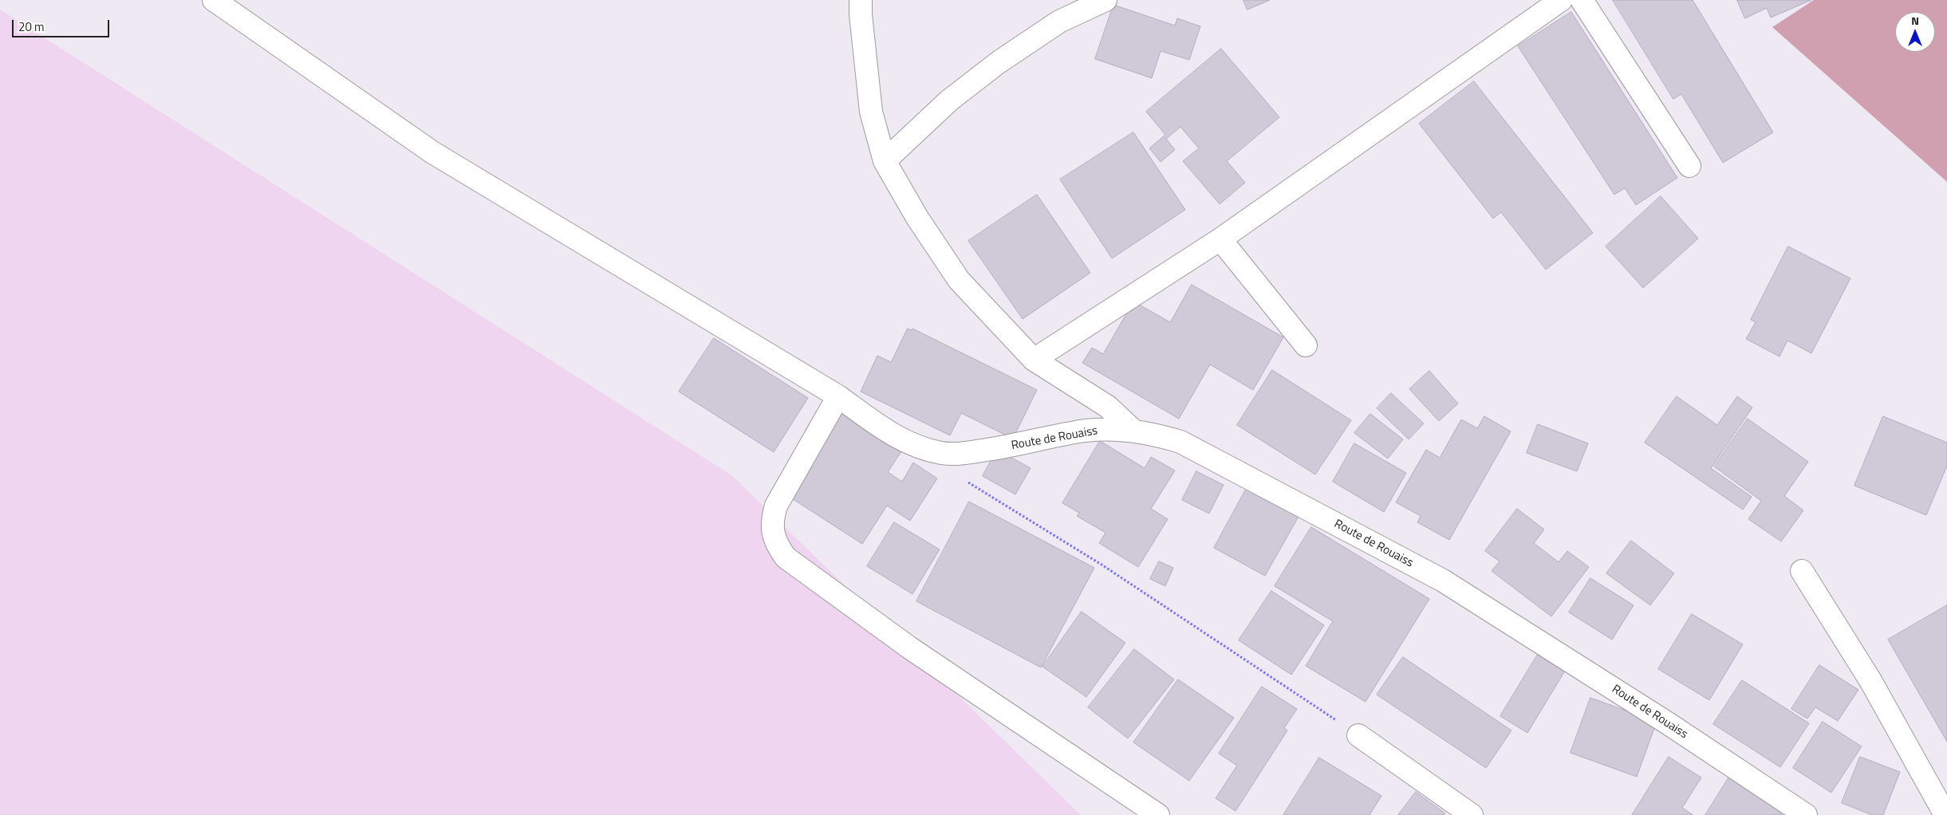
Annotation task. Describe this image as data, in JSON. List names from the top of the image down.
{
  "streets": {
    "street": ["Route de Rouaiss"]
  },
  "scale_bar": "20 m",
  "north": "top"
}
